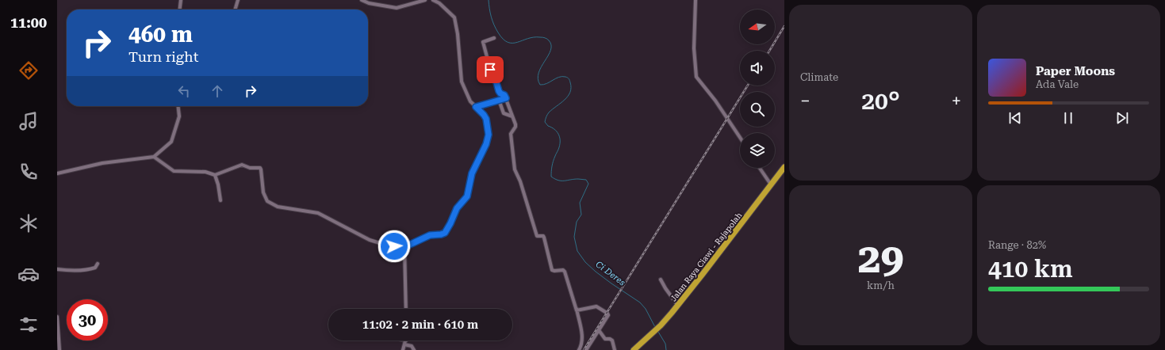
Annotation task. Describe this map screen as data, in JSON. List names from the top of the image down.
{
  "streets": {
    "highway": ["Jalan Raya Ciawi - Rajapolah"]
  },
  "water": ["Ci Deres"],
  "north": "left",
  "page": {
    "tabs": "11:00",
    "tile": [
      "Climate",
      ["29", "km/h"],
      ["Range · 82%", "410 km"]
    ],
    "turn": ["460 m", "Turn right"],
    "song": ["Paper Moons", "Ada Vale"],
    "heat": ["−", "20°", "+"],
    "limit": "30",
    "trip": "11:02 · 2 min · 610 m"
  }
}
